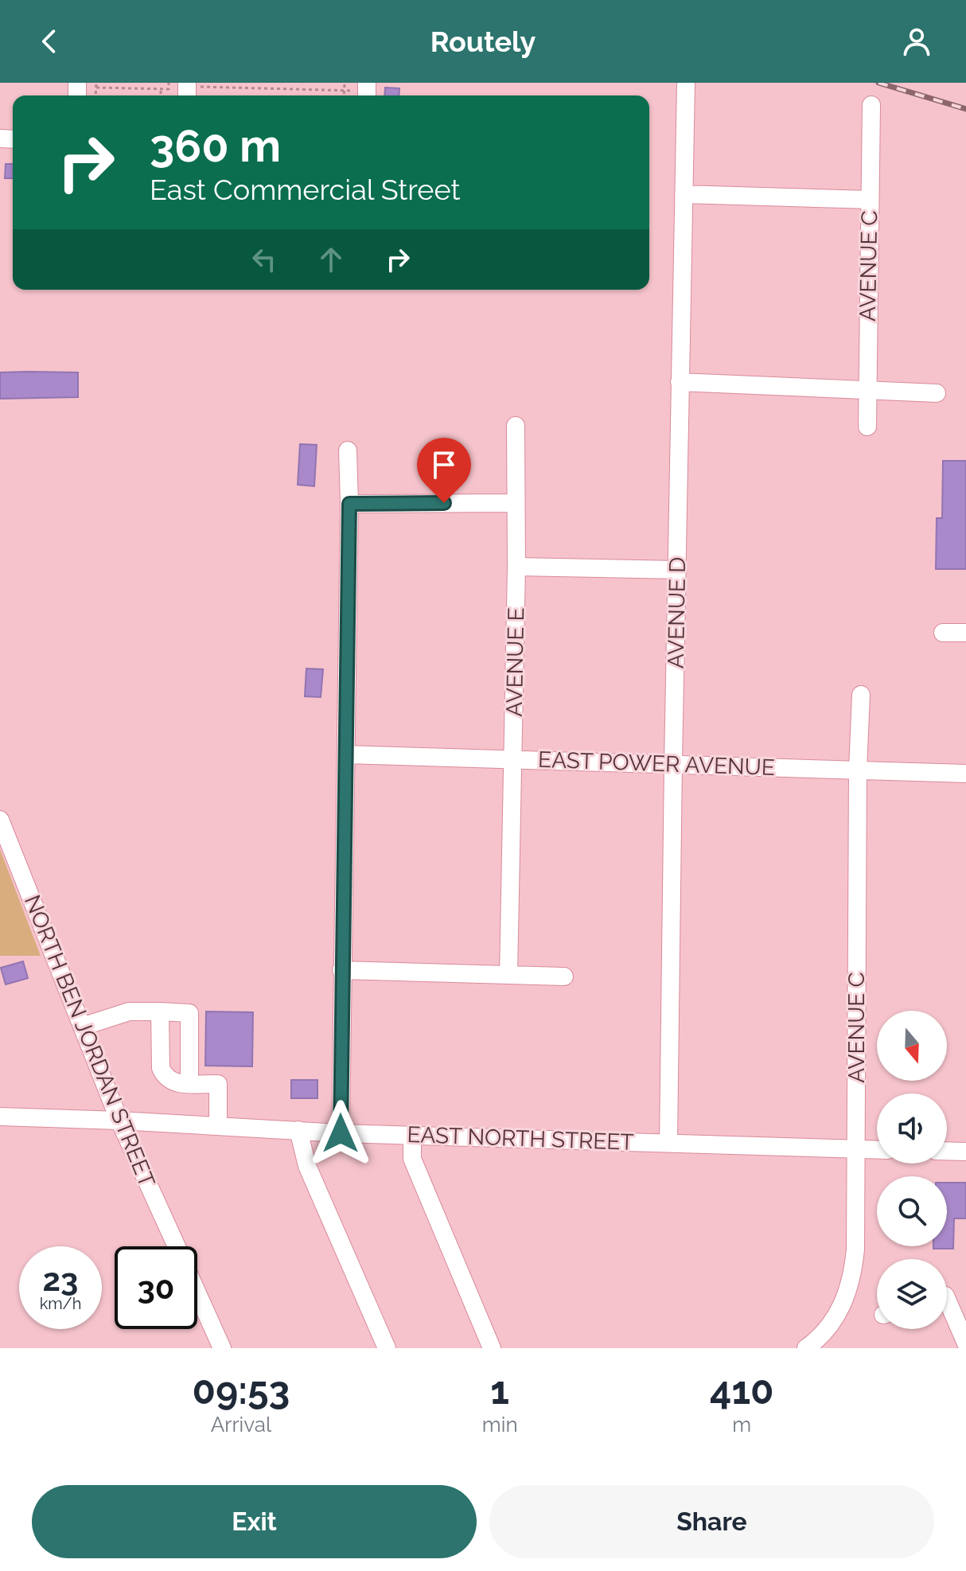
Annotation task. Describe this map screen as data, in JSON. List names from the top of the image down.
{
  "streets": {
    "street": [
      "AVENUE C",
      "AVENUE D",
      "AVENUE E",
      "EAST POWER AVENUE",
      "NORTH BEN JORDAN STREET",
      "EAST NORTH STREET"
    ]
  },
  "crossings": [
    ["AVENUE C", "EAST POWER AVENUE"],
    ["AVENUE C", "EAST NORTH STREET"],
    ["AVENUE D", "EAST POWER AVENUE"],
    ["AVENUE D", "EAST NORTH STREET"],
    ["AVENUE E", "EAST POWER AVENUE"],
    ["NORTH BEN JORDAN STREET", "EAST NORTH STREET"]
  ],
  "north": "bottom",
  "page": {
    "header": "Routely",
    "turn": ["360 m", "East Commercial Street"],
    "speed": "23 km/h",
    "limit": "30",
    "eta": [
      "09:53",
      "Arrival",
      "1",
      "min",
      "410",
      "m"
    ],
    "buttons": ["Exit", "Share"]
  }
}
